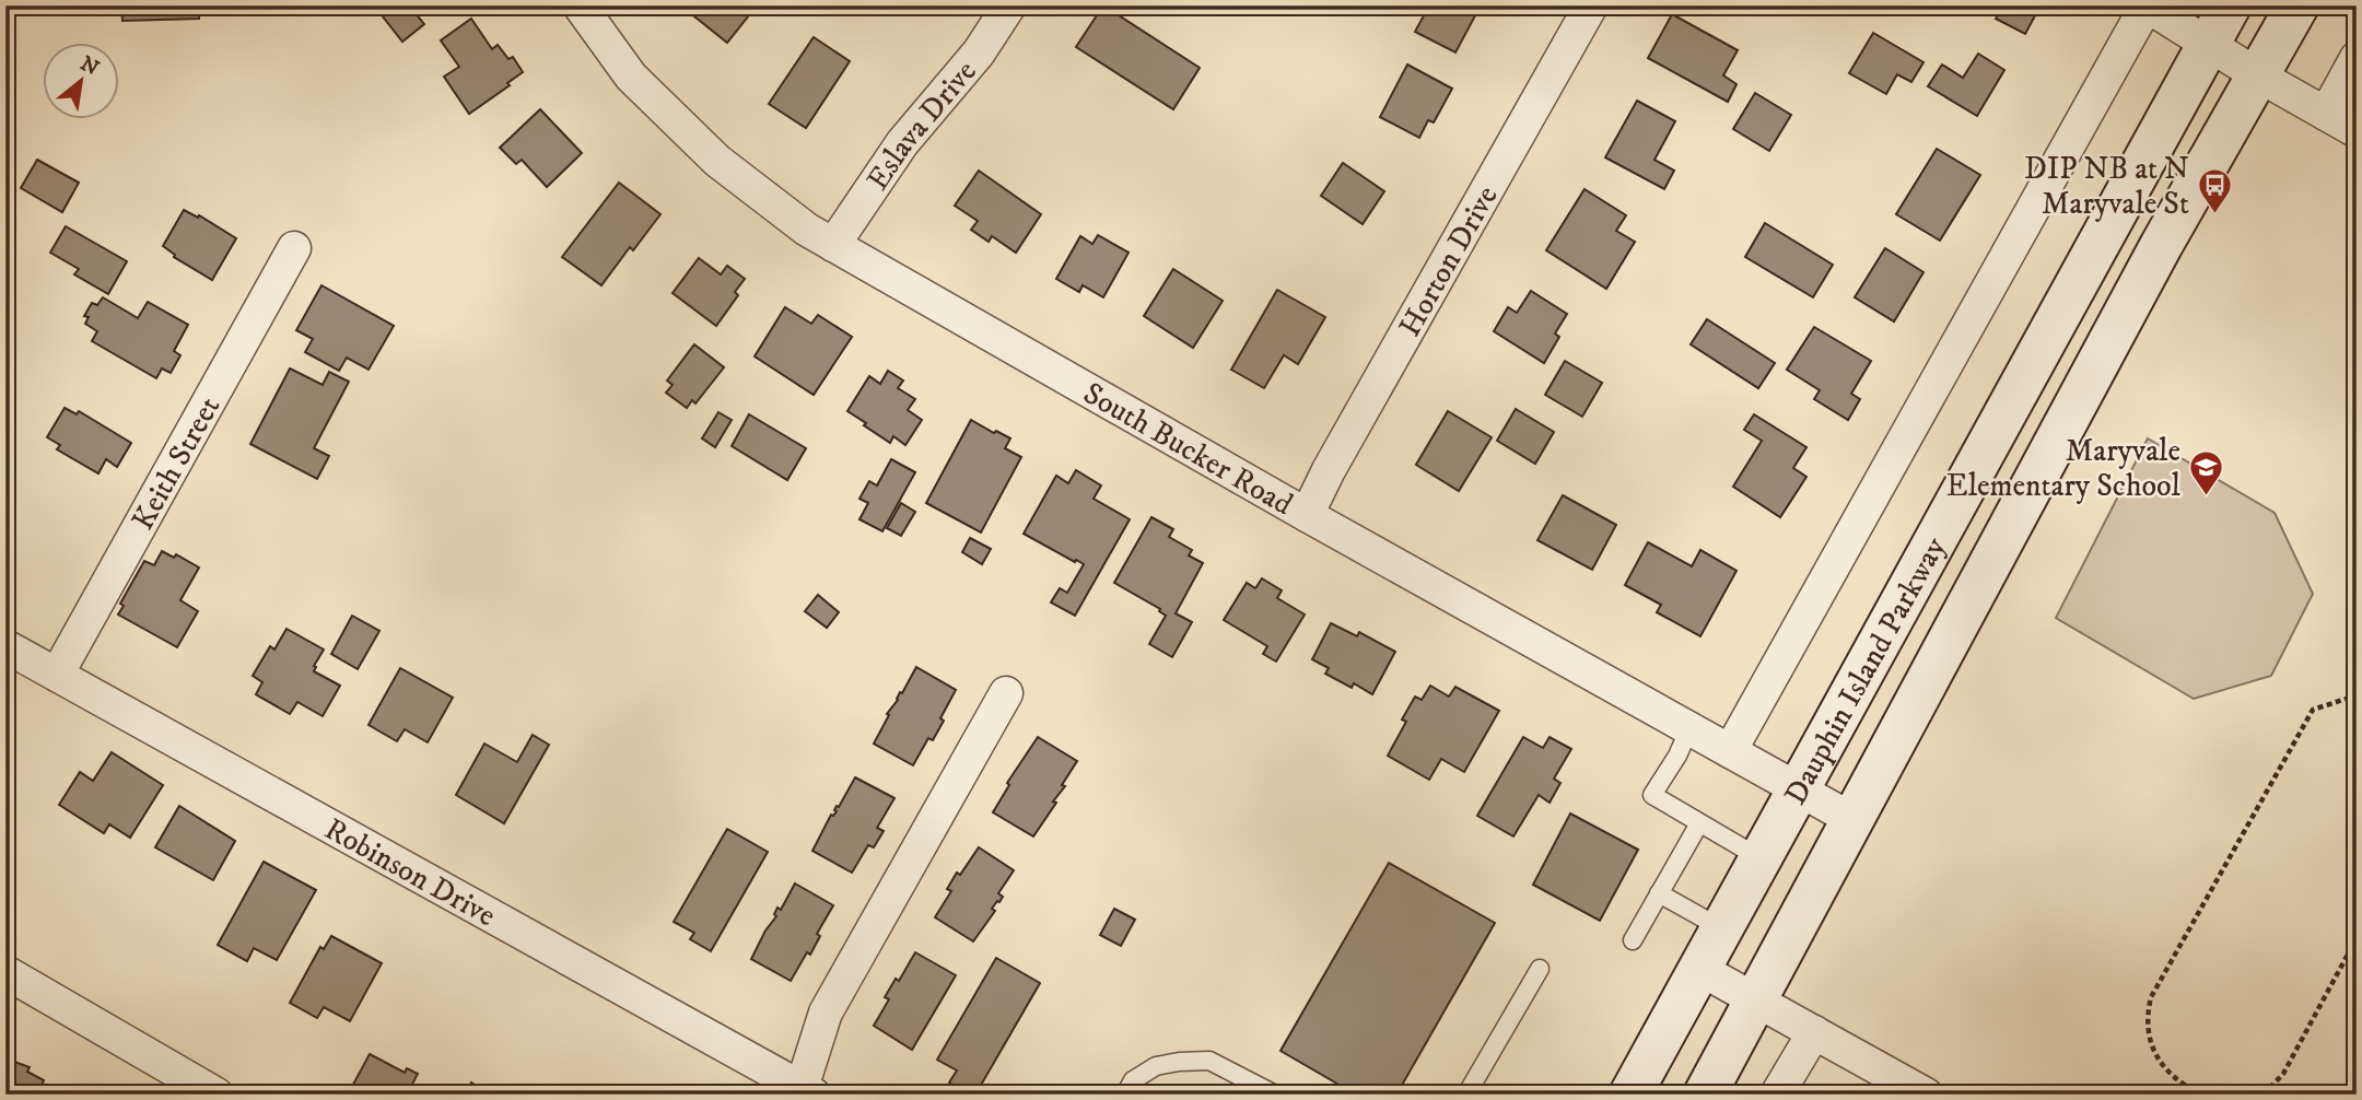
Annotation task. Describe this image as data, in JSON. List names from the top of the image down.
{
  "streets": {
    "main road": ["Dauphin Island Parkway"],
    "street": [
      "Eslava Drive",
      "Horton Drive",
      "South Bucker Road",
      "Keith Street",
      "Robinson Drive"
    ]
  },
  "crossings": [
    ["Eslava Drive", "South Bucker Road"],
    ["Horton Drive", "South Bucker Road"],
    ["South Bucker Road", "Dauphin Island Parkway"],
    ["Keith Street", "Robinson Drive"]
  ],
  "places": {
    "bus stop": ["DIP NB at N Maryvale St"],
    "school or university": ["Maryvale Elementary School"]
  },
  "north": "top right"
}
